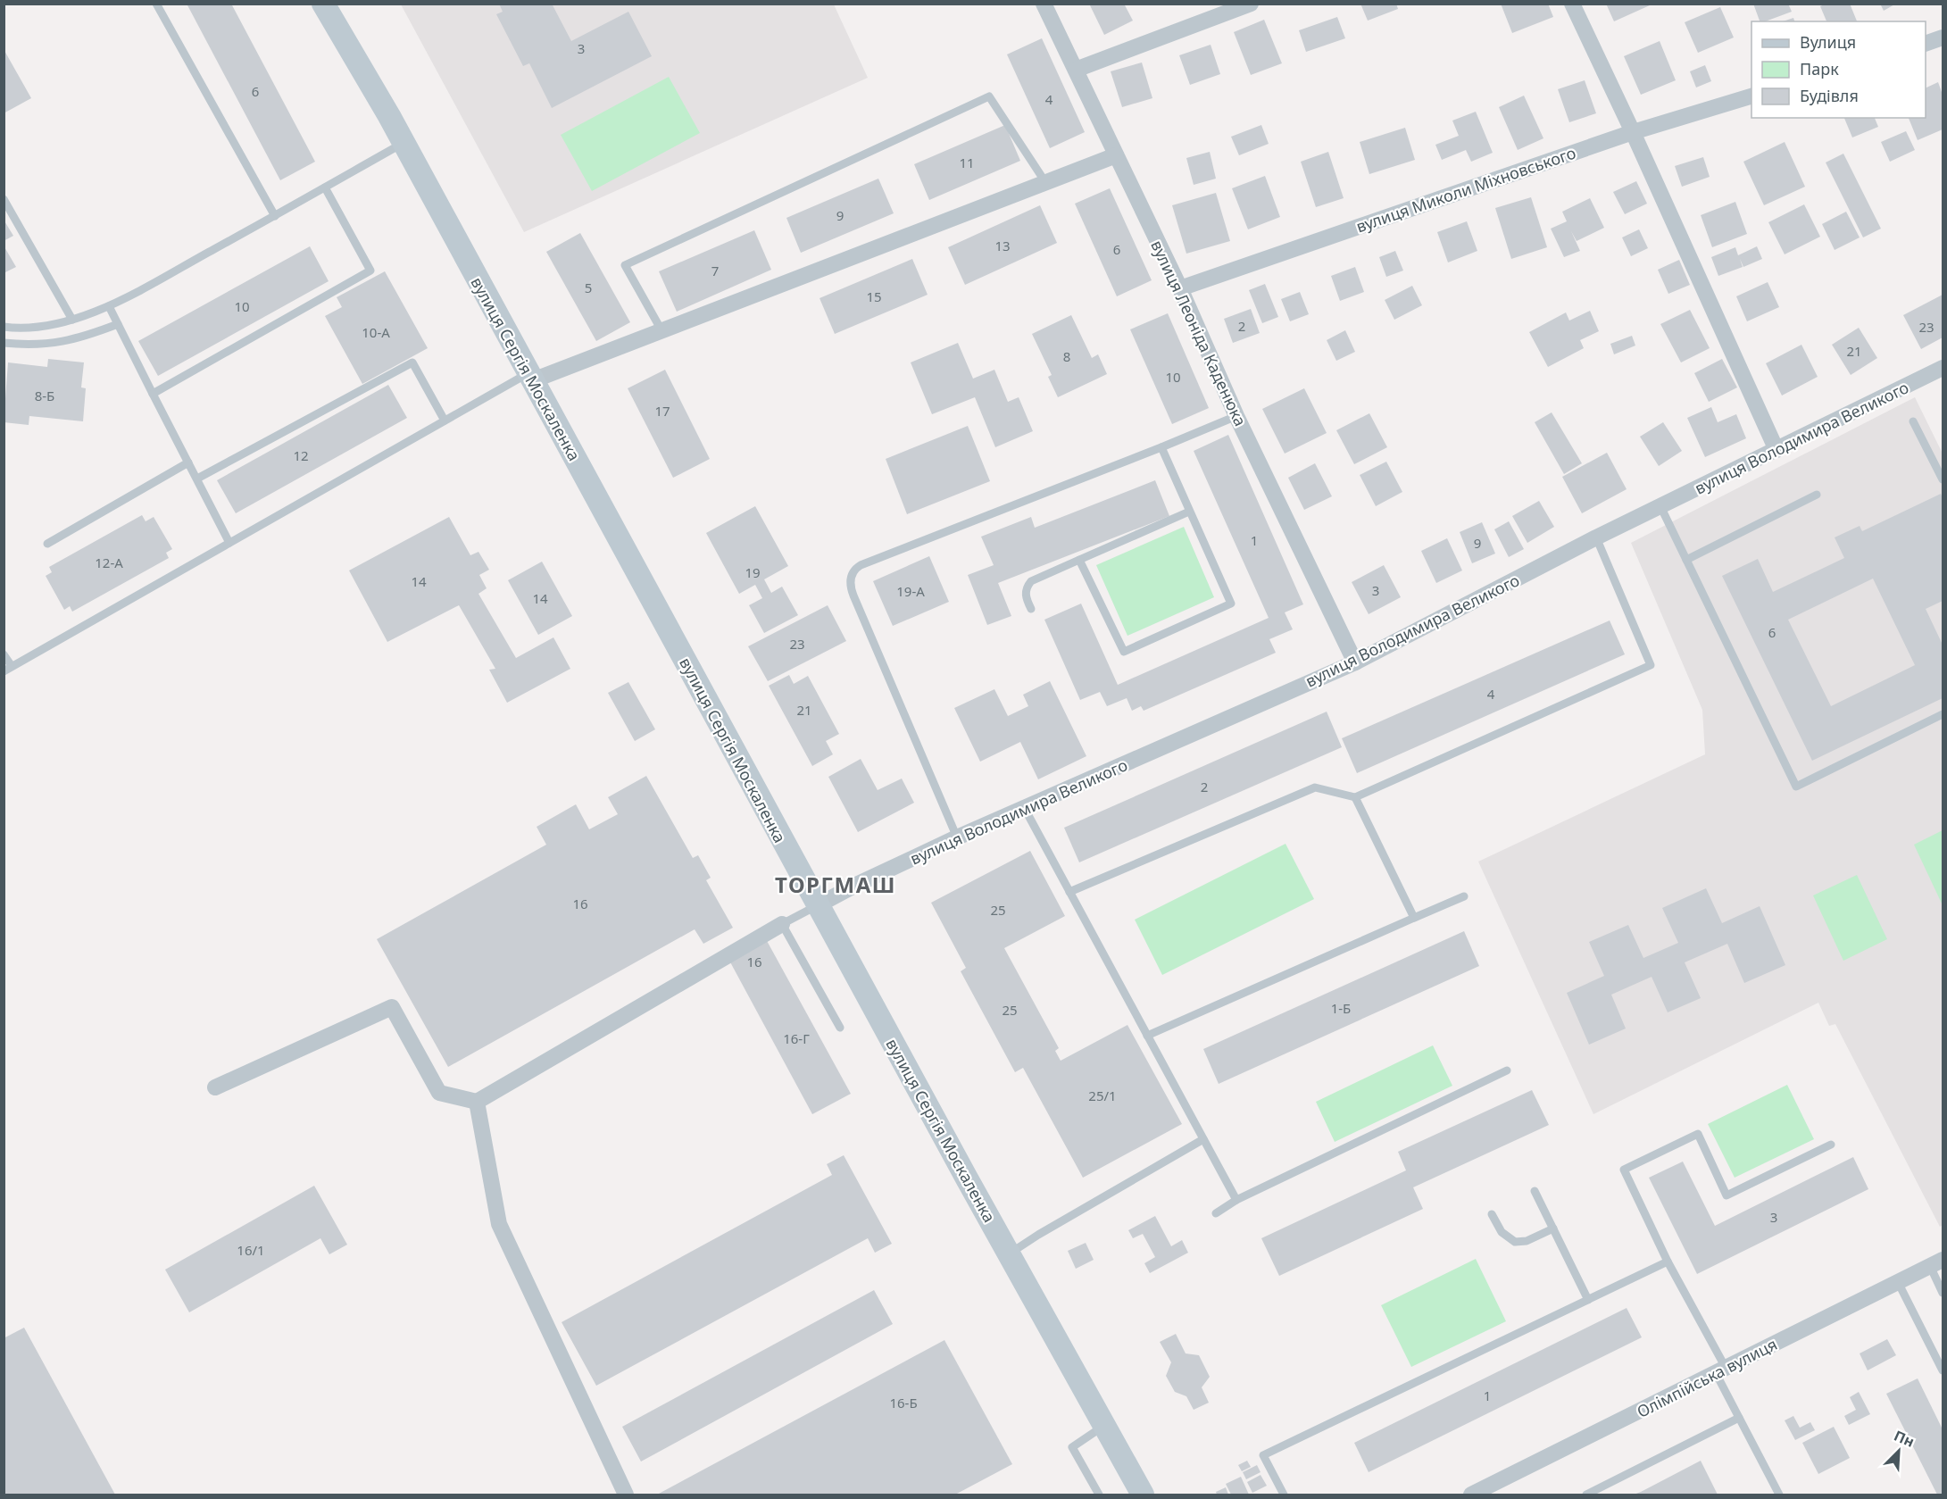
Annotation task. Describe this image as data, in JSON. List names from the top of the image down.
{
  "streets": {
    "main road": ["вулиця Сергія Москаленка"],
    "street": [
      "вулиця Миколи Міхновського",
      "вулиця Леоніда Каденюка",
      "вулиця Володимира Великого",
      "Олімпійська вулиця"
    ]
  },
  "crossings": [
    ["вулиця Миколи Міхновського", "вулиця Леоніда Каденюка"],
    ["вулиця Леоніда Каденюка", "вулиця Володимира Великого"],
    ["вулиця Сергія Москаленка", "вулиця Володимира Великого"]
  ],
  "districts": ["ТОРГМАШ"],
  "house_numbers": [
    "3",
    "6",
    "4",
    "11",
    "9",
    "13",
    "6",
    "7",
    "5",
    "15",
    "10",
    "2",
    "23",
    "10-А",
    "21",
    "8",
    "10",
    "8-Б",
    "17",
    "12",
    "1",
    "9",
    "12-А",
    "19",
    "14",
    "3",
    "19-А",
    "14",
    "6",
    "23",
    "4",
    "21",
    "2",
    "16",
    "25",
    "16",
    "1-Б",
    "25",
    "16-Г",
    "25/1",
    "3",
    "16/1",
    "1",
    "16-Б"
  ],
  "legend": ["Вулиця", "Парк", "Будівля"],
  "north": "top right"
}
